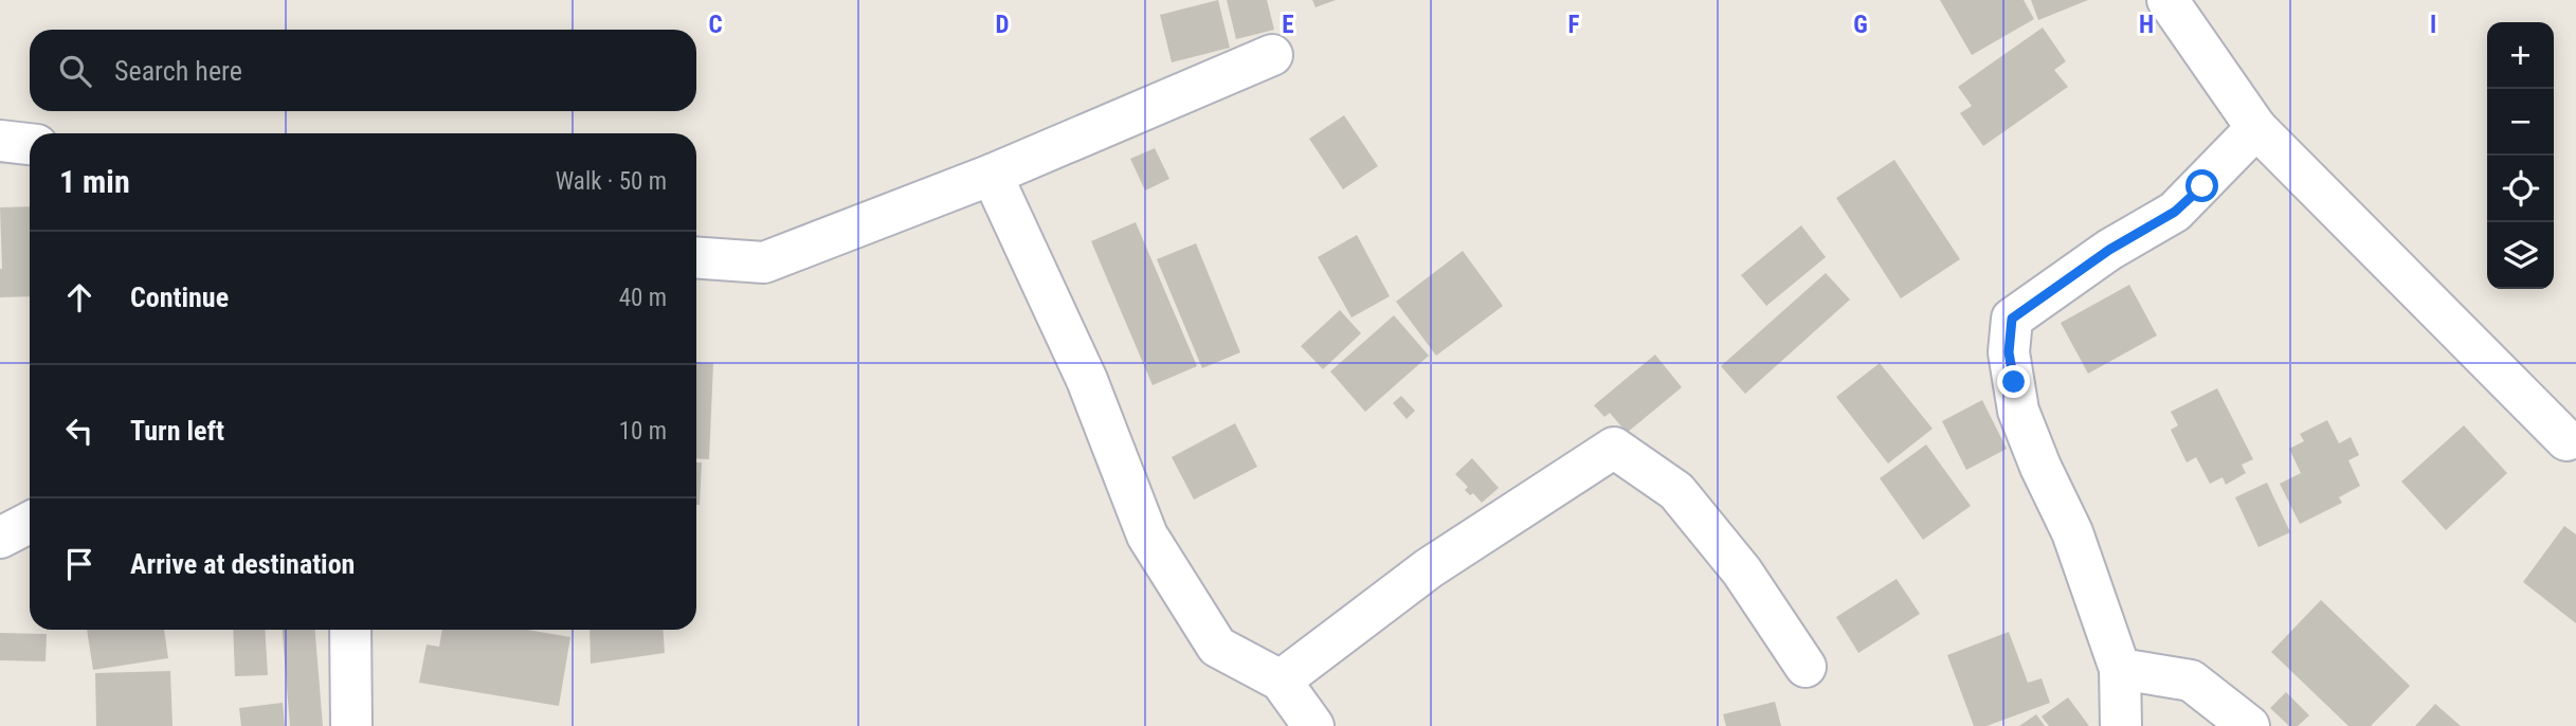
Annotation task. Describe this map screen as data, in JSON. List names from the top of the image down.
{
  "page": {
    "map_buttons": ["+", "−"],
    "search": "Search here",
    "heading": ["1 min", "Walk · 50 m"],
    "list": [
      ["Continue", "40 m"],
      ["Turn left", "10 m"],
      "Arrive at destination"
    ]
  },
  "grid": {
    "columns": [
      "C",
      "D",
      "E",
      "F",
      "G",
      "H",
      "I"
    ]
  }
}
